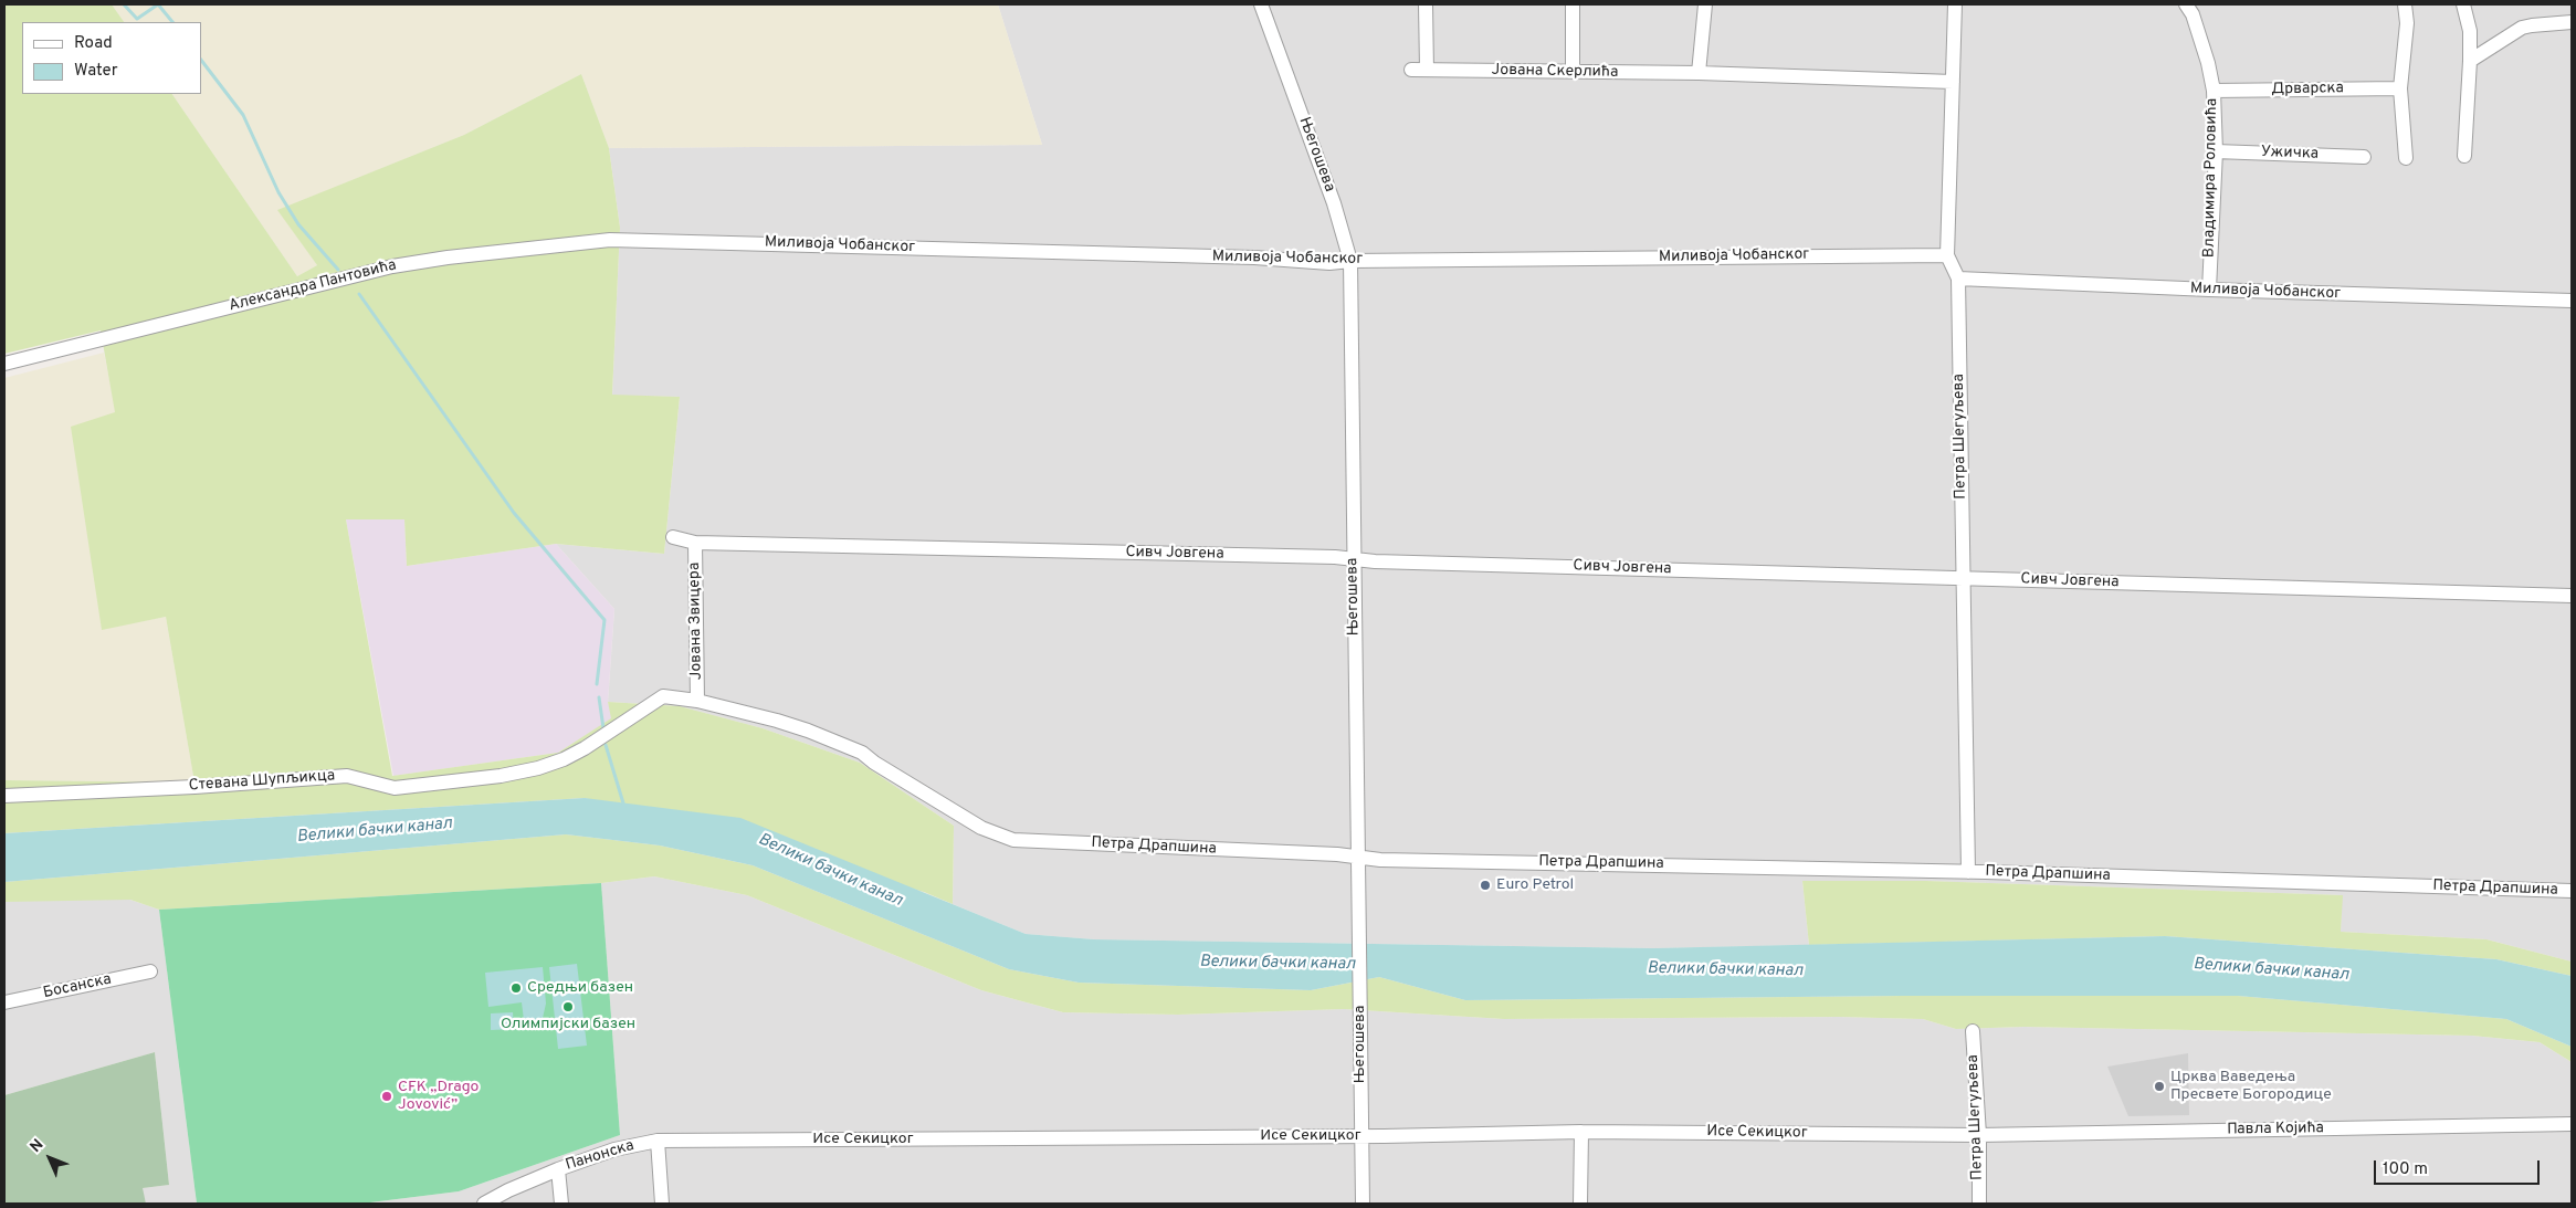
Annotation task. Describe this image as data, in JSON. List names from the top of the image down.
{
  "streets": {
    "street": [
      "Јована Скерлића",
      "Дрварска",
      "Ужичка",
      "Његошева",
      "Владимира Роловића",
      "Миливоја Чобанског",
      "Александра Пантовића",
      "Петра Шегуљева",
      "Сивч Јовгена",
      "Јована Звицера",
      "Стевана Шупљикца",
      "Петра Драпшина",
      "Босанска",
      "Павла Којића",
      "Исе Секицког",
      "Панонска"
    ]
  },
  "crossings": [
    ["Јована Скерлића", "Петра Шегуљева"],
    ["Дрварска", "Владимира Роловића"],
    ["Ужичка", "Владимира Роловића"],
    ["Његошева", "Миливоја Чобанског"],
    ["Његошева", "Сивч Јовгена"],
    ["Његошева", "Петра Драпшина"],
    ["Његошева", "Исе Секицког"],
    ["Владимира Роловића", "Миливоја Чобанског"],
    ["Миливоја Чобанског", "Александра Пантовића"],
    ["Миливоја Чобанског", "Петра Шегуљева"],
    ["Петра Шегуљева", "Сивч Јовгена"],
    ["Петра Шегуљева", "Петра Драпшина"],
    ["Петра Шегуљева", "Павла Којића"],
    ["Петра Шегуљева", "Исе Секицког"],
    ["Сивч Јовгена", "Јована Звицера"],
    ["Јована Звицера", "Петра Драпшина"],
    ["Стевана Шупљикца", "Петра Драпшина"],
    ["Павла Којића", "Исе Секицког"],
    ["Исе Секицког", "Панонска"]
  ],
  "water": ["Велики бачки канал"],
  "places": [
    "Euro Petrol",
    "Средњи базен",
    "Олимпијски базен",
    "Црква Ваведења Пресвете Богородице",
    "CFK „Drago Jovović”"
  ],
  "legend": ["Road", "Water"],
  "scale_bar": "100 m",
  "north": "top left"
}
